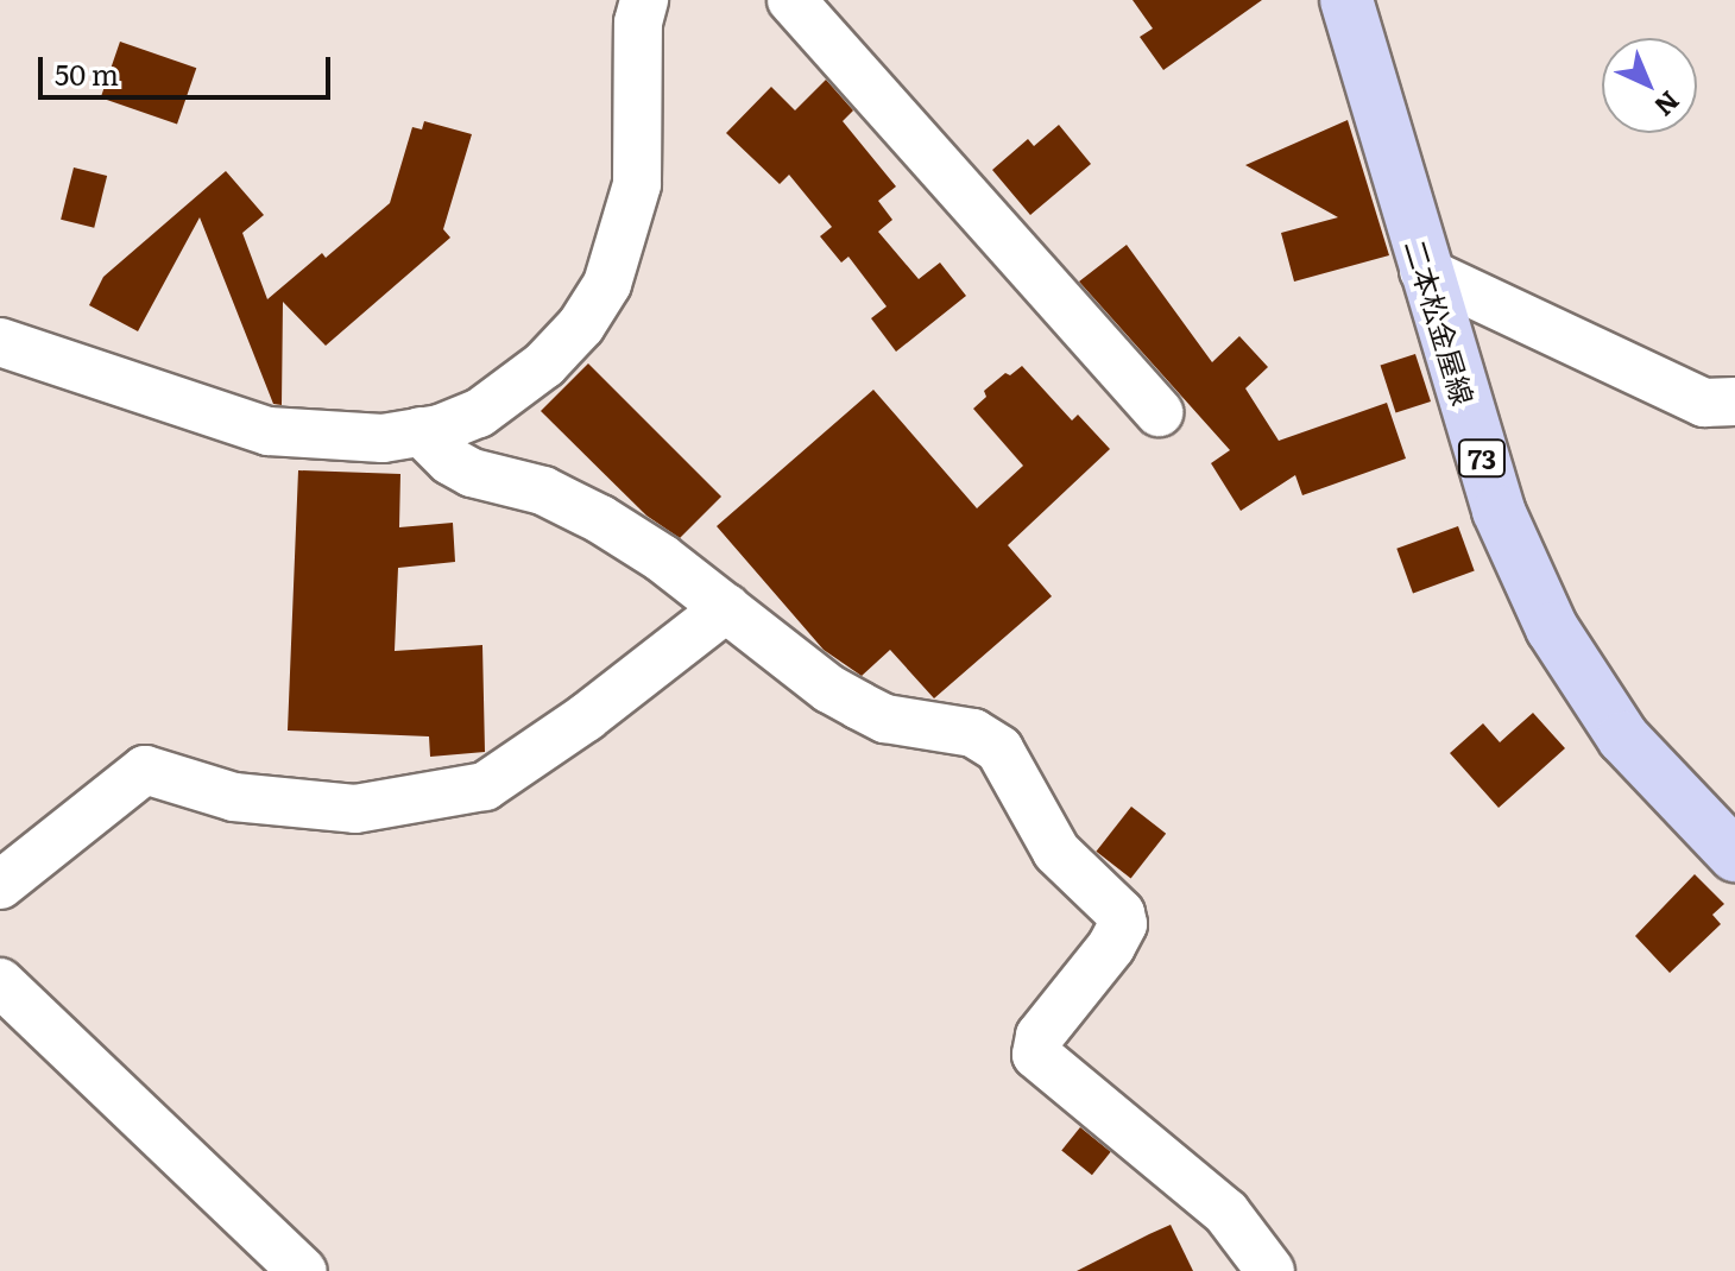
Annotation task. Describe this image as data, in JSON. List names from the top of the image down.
{
  "streets": {
    "main road": ["二本松金屋線", "73"]
  },
  "scale_bar": "50 m",
  "north": "bottom right"
}
